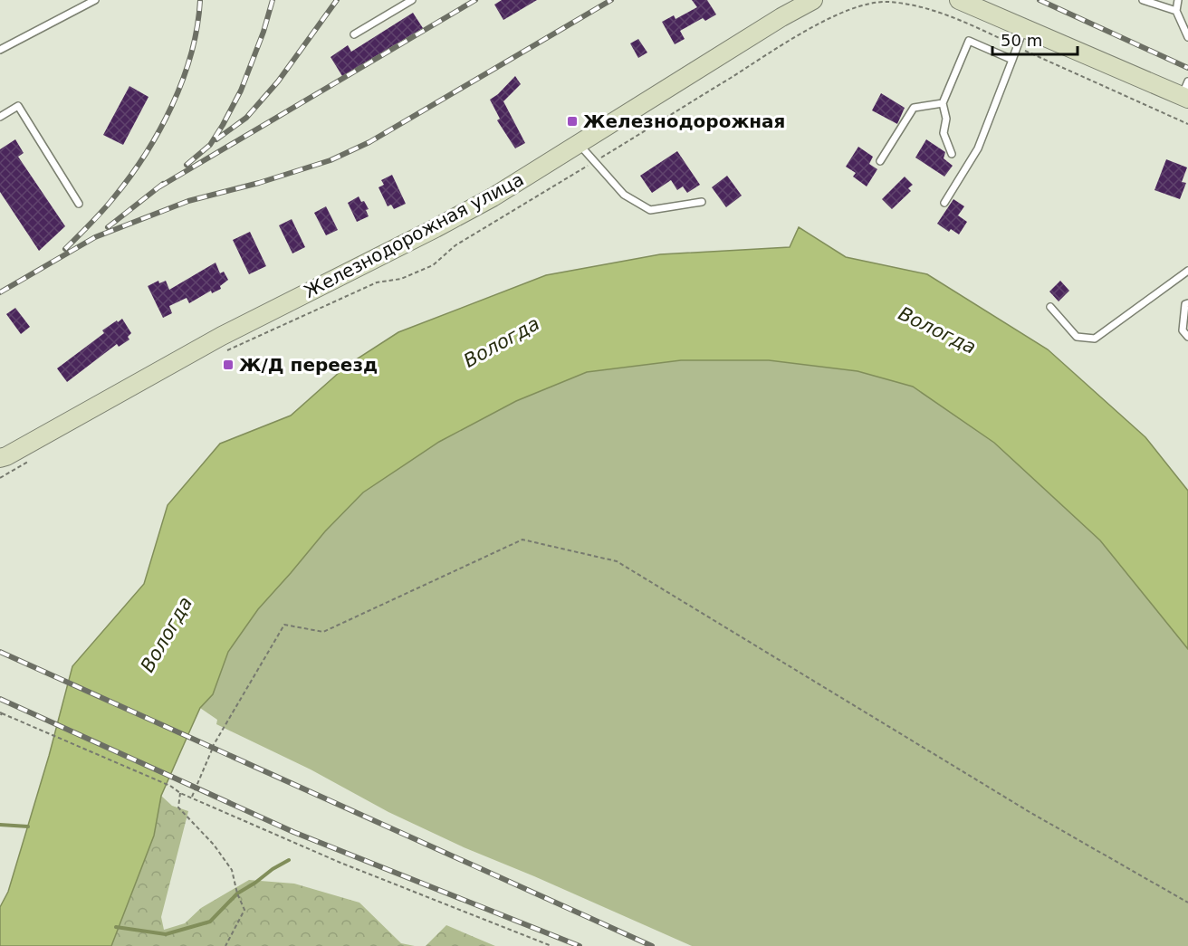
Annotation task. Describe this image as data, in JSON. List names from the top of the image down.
{
  "streets": {
    "main road": ["Железнодорожная улица"]
  },
  "water": ["Вологда"],
  "places": {
    "transit": ["Железнодорожная", "Ж/Д переезд"]
  },
  "scale_bar": "50 m"
}
